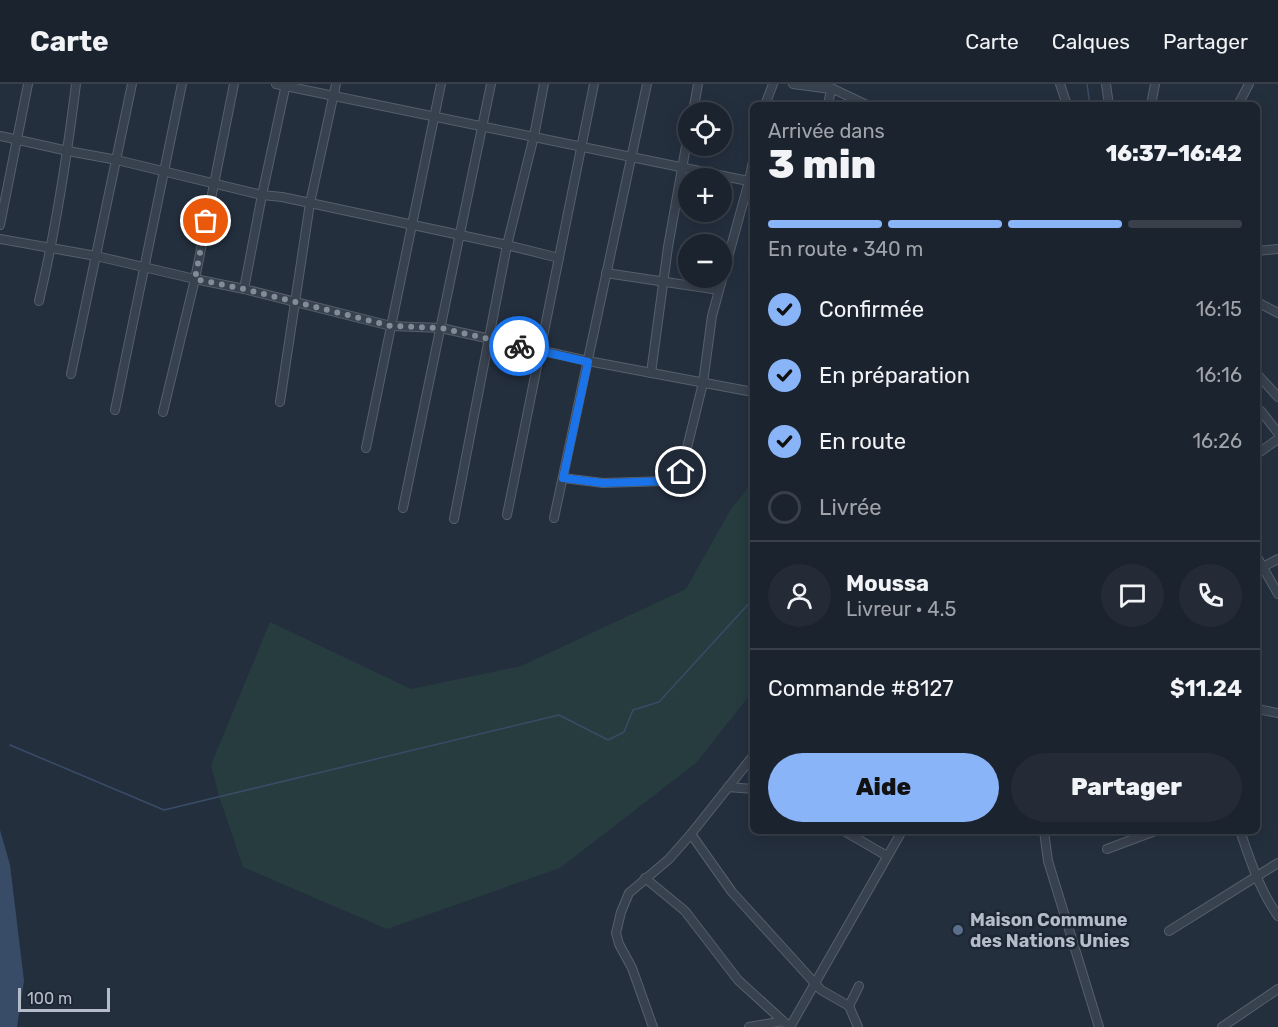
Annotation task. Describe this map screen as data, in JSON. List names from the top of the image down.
{
  "places": ["Maison Commune des Nations Unies"],
  "scale_bar": "100 m",
  "page": {
    "header": "Carte",
    "nav": ["Carte", "Calques", "Partager"],
    "map_buttons": ["+", "−"],
    "heading": ["3 min", "Arrivée dans", "16:37–16:42"],
    "panel": [
      "Moussa",
      "Livreur · 4.5",
      "Commande #8127",
      "$11.24"
    ],
    "bar": "En route · 340 m",
    "list": [
      ["Confirmée", "16:15"],
      ["En préparation", "16:16"],
      ["En route", "16:26"],
      "Livrée"
    ],
    "buttons": ["Aide", "Partager"],
    "scale": "100 m"
  }
}
